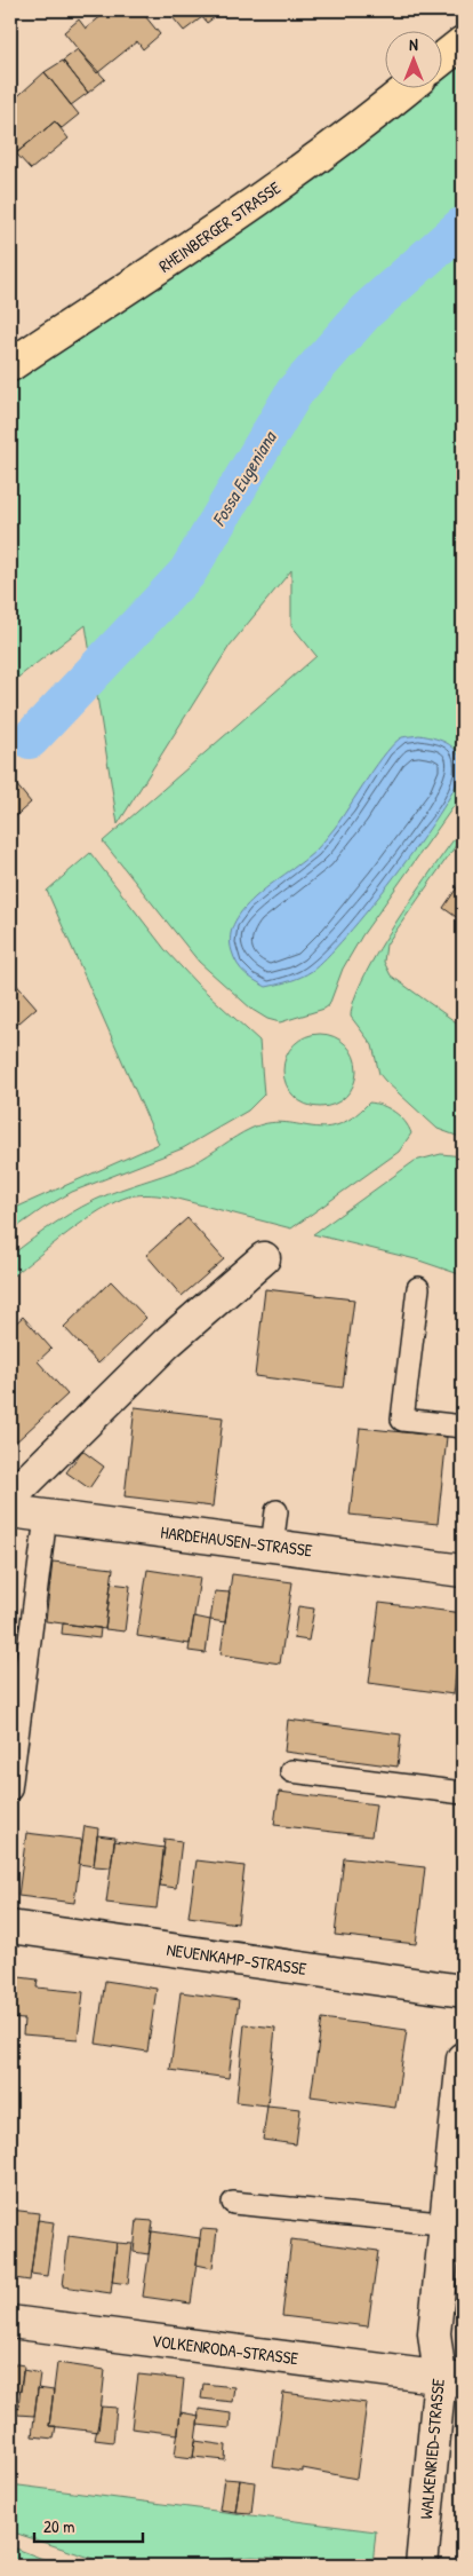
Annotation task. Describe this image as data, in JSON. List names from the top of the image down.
{
  "streets": {
    "main road": ["RHEINBERGER STRASSE"],
    "street": [
      "HARDEHAUSEN-STRASSE",
      "NEUENKAMP-STRASSE",
      "VOLKENRODA-STRASSE",
      "WALKENRIED-STRASSE"
    ]
  },
  "crossings": [
    ["VOLKENRODA-STRASSE", "WALKENRIED-STRASSE"]
  ],
  "water": ["Fossa Eugeniana"],
  "scale_bar": "20 m",
  "north": "top"
}
